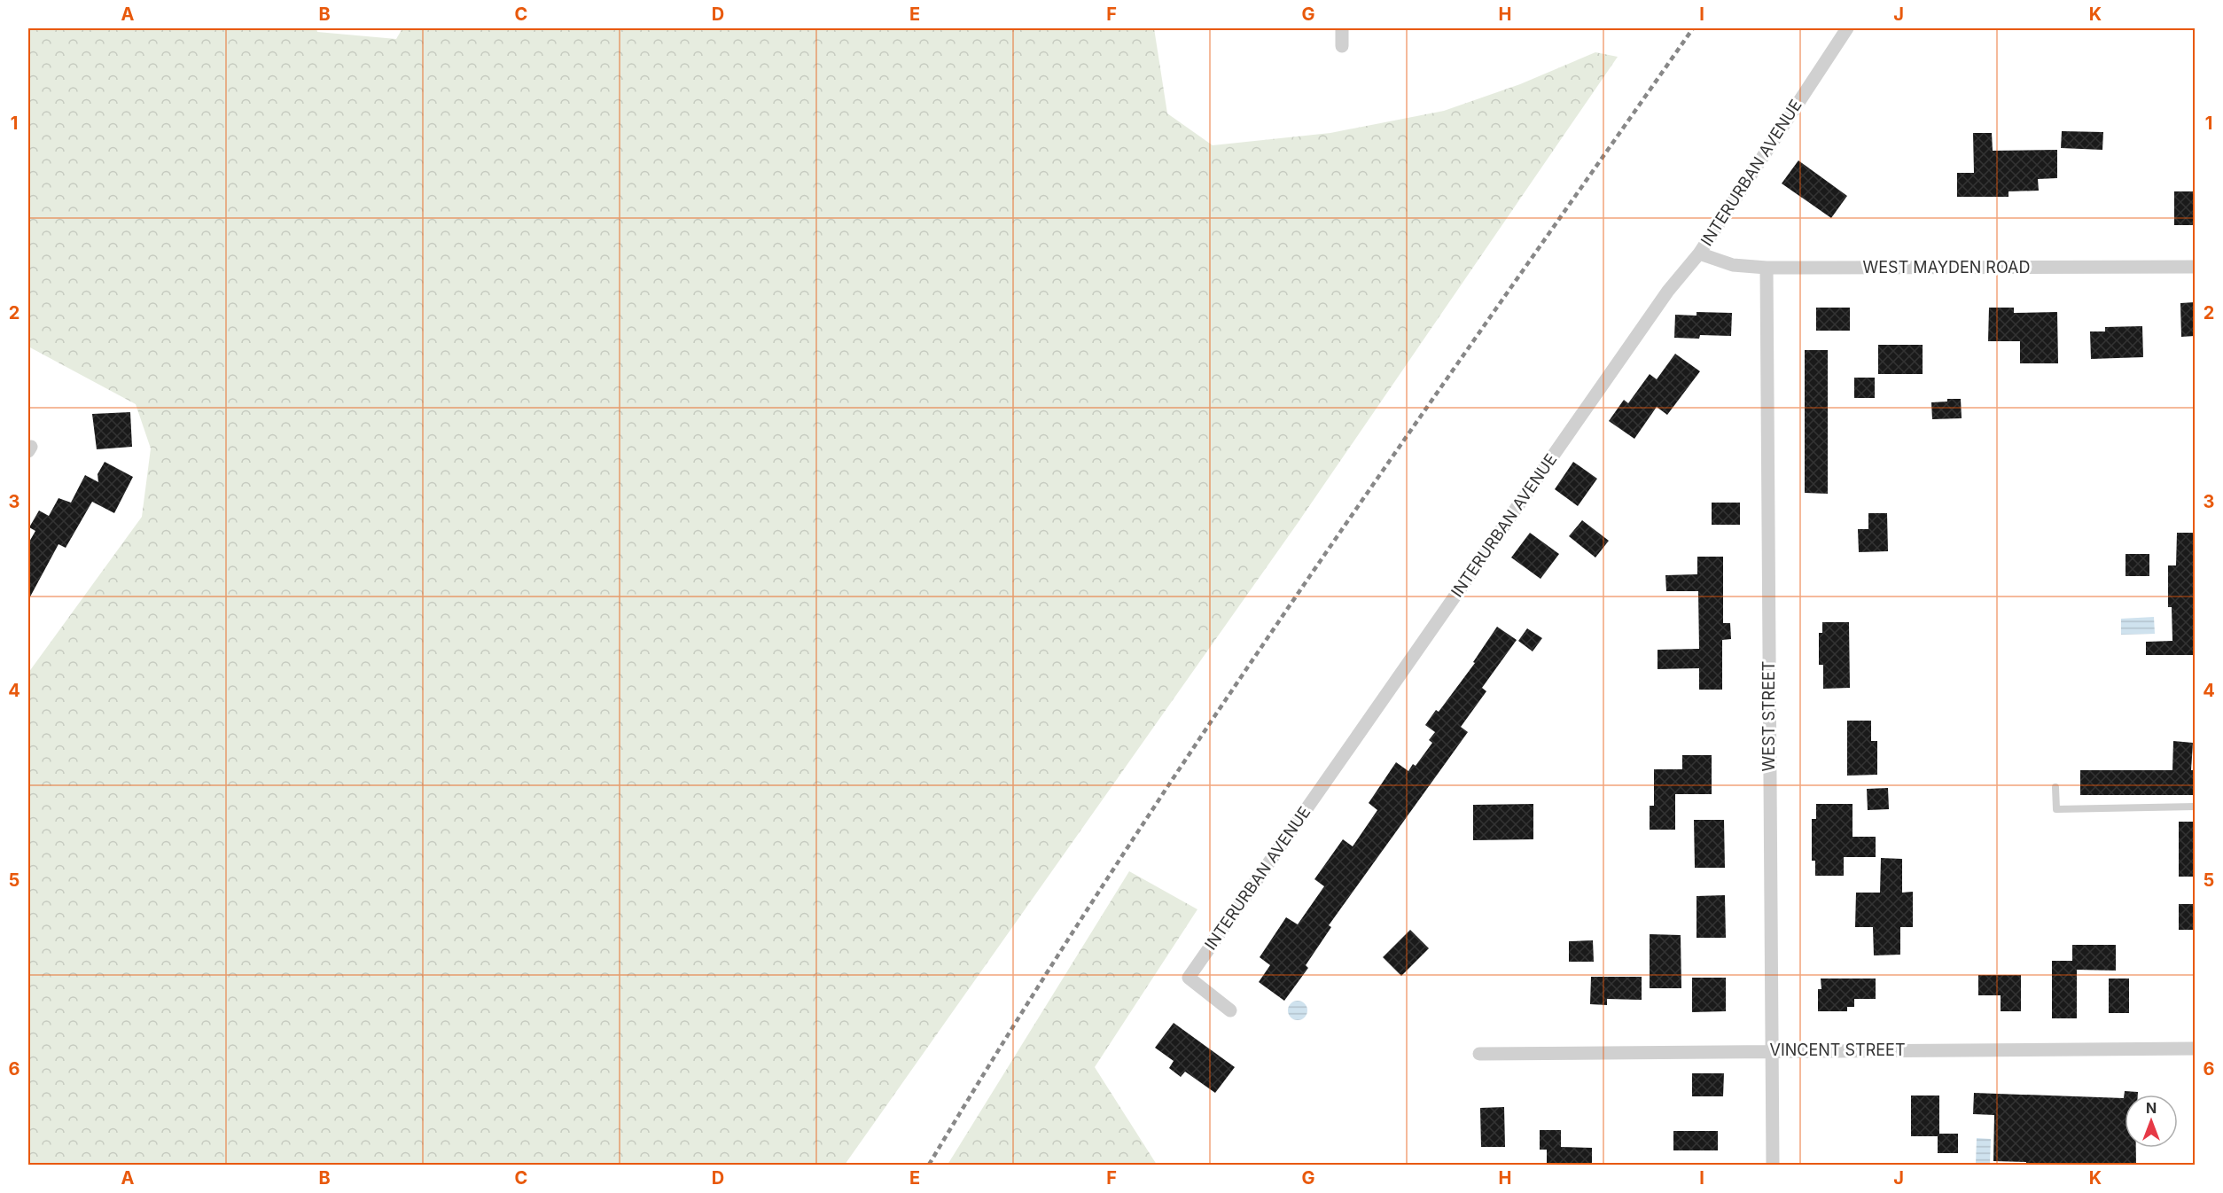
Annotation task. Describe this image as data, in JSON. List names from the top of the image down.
{
  "streets": {
    "street": [
      "INTERURBAN AVENUE",
      "WEST MAYDEN ROAD",
      "WEST STREET",
      "VINCENT STREET"
    ]
  },
  "crossings": [
    ["INTERURBAN AVENUE", "WEST MAYDEN ROAD"],
    ["WEST MAYDEN ROAD", "WEST STREET"],
    ["WEST STREET", "VINCENT STREET"]
  ],
  "north": "top",
  "grid": {
    "columns": [
      "A",
      "B",
      "C",
      "D",
      "E",
      "F",
      "G",
      "H",
      "I",
      "J",
      "K"
    ],
    "rows": [
      "1",
      "2",
      "3",
      "4",
      "5",
      "6"
    ]
  }
}
